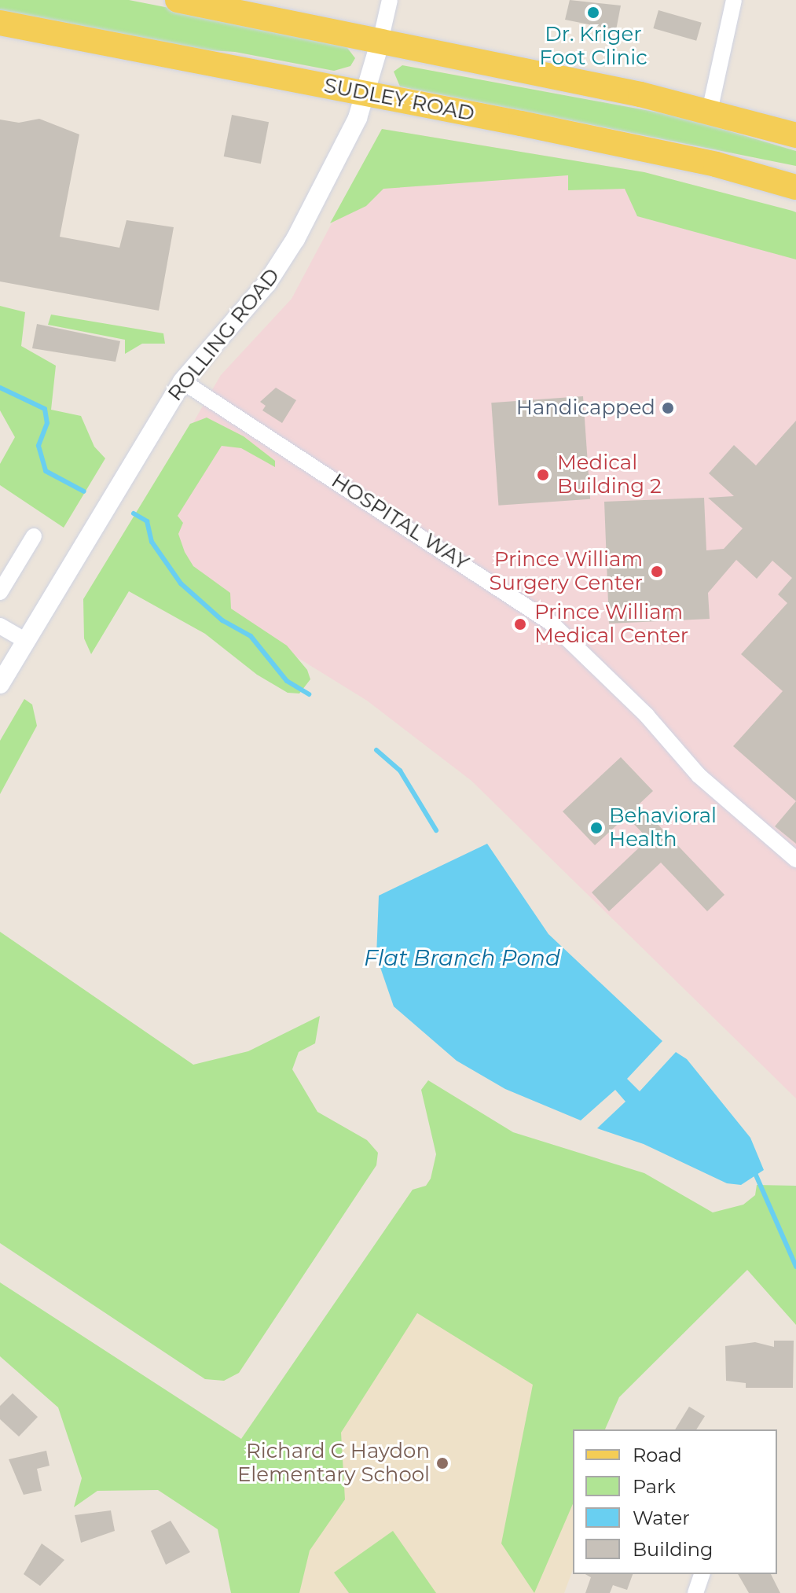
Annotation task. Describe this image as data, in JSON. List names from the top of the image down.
{
  "streets": {
    "main road": ["SUDLEY ROAD"],
    "street": ["ROLLING ROAD", "HOSPITAL WAY"]
  },
  "crossings": [
    ["SUDLEY ROAD", "ROLLING ROAD"],
    ["ROLLING ROAD", "HOSPITAL WAY"]
  ],
  "water": ["Flat Branch Pond"],
  "places": [
    "Dr. Kriger Foot Clinic",
    "Handicapped",
    "Medical Building 2",
    "Prince William Surgery Center",
    "Prince William Medical Center",
    "Behavioral Health",
    "Richard C Haydon Elementary School"
  ],
  "legend": [
    "Road",
    "Park",
    "Water",
    "Building"
  ]
}
